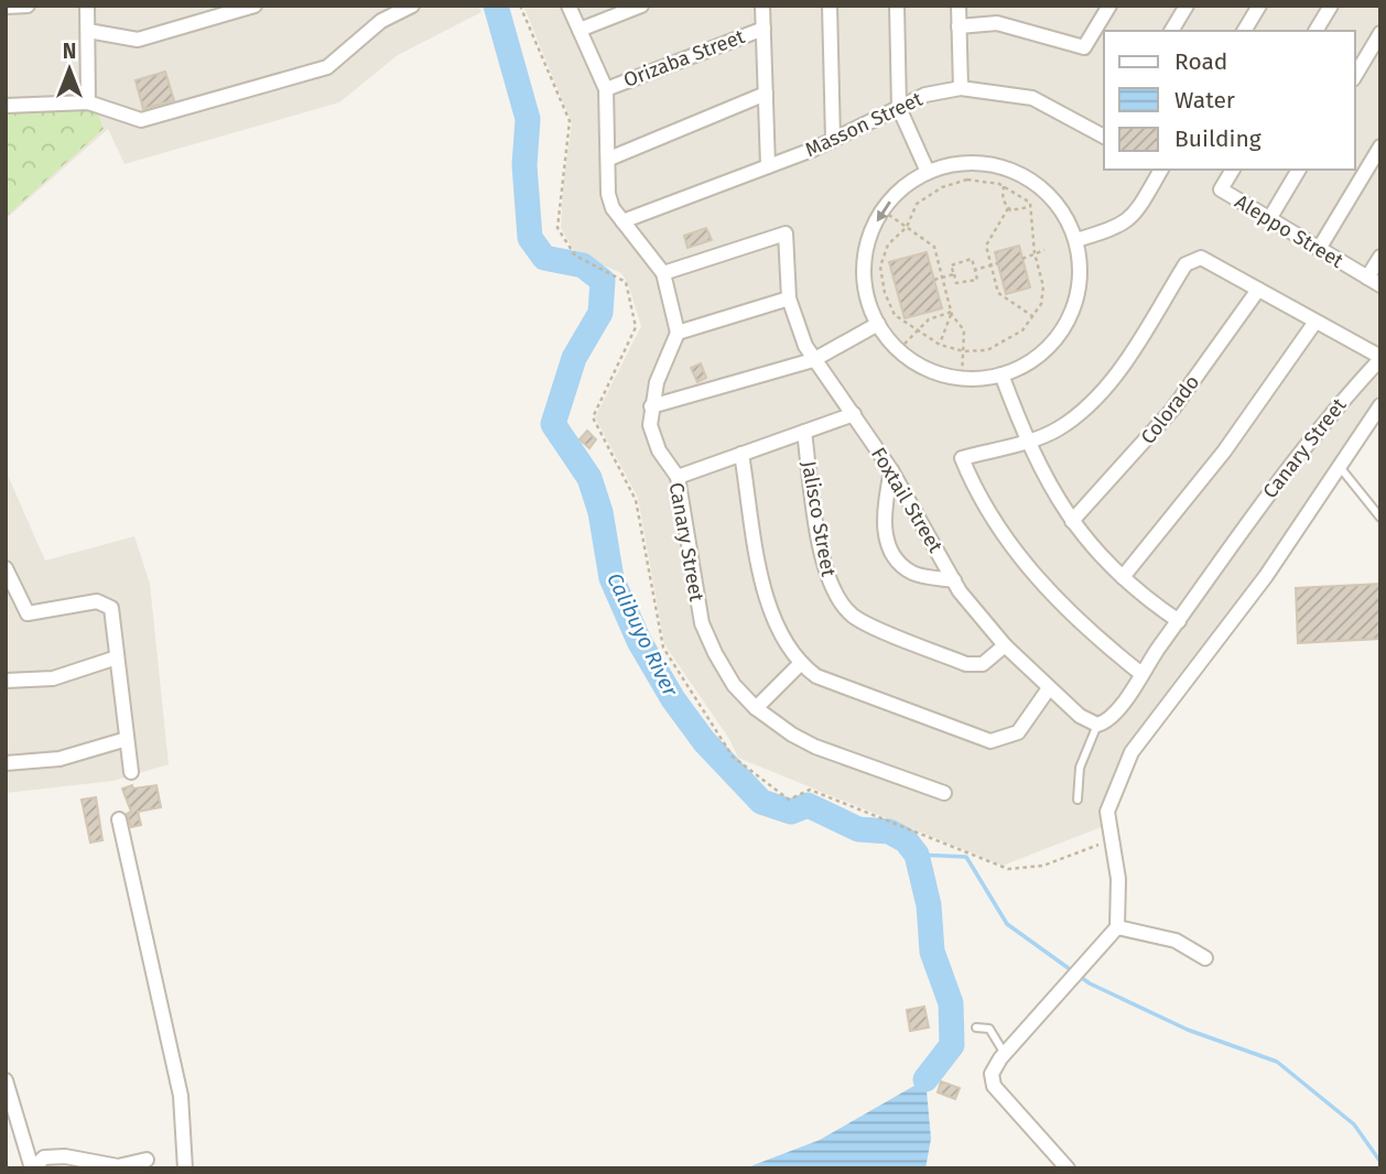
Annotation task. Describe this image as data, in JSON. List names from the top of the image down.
{
  "streets": {
    "street": [
      "Orizaba Street",
      "Masson Street",
      "Aleppo Street",
      "Colorado",
      "Canary Street",
      "Foxtail Street",
      "Jalisco Street"
    ]
  },
  "crossings": [
    ["Canary Street", "Foxtail Street"],
    ["Foxtail Street", "Jalisco Street"]
  ],
  "water": ["Calibuyo River"],
  "legend": ["Road", "Water", "Building"],
  "north": "top"
}
